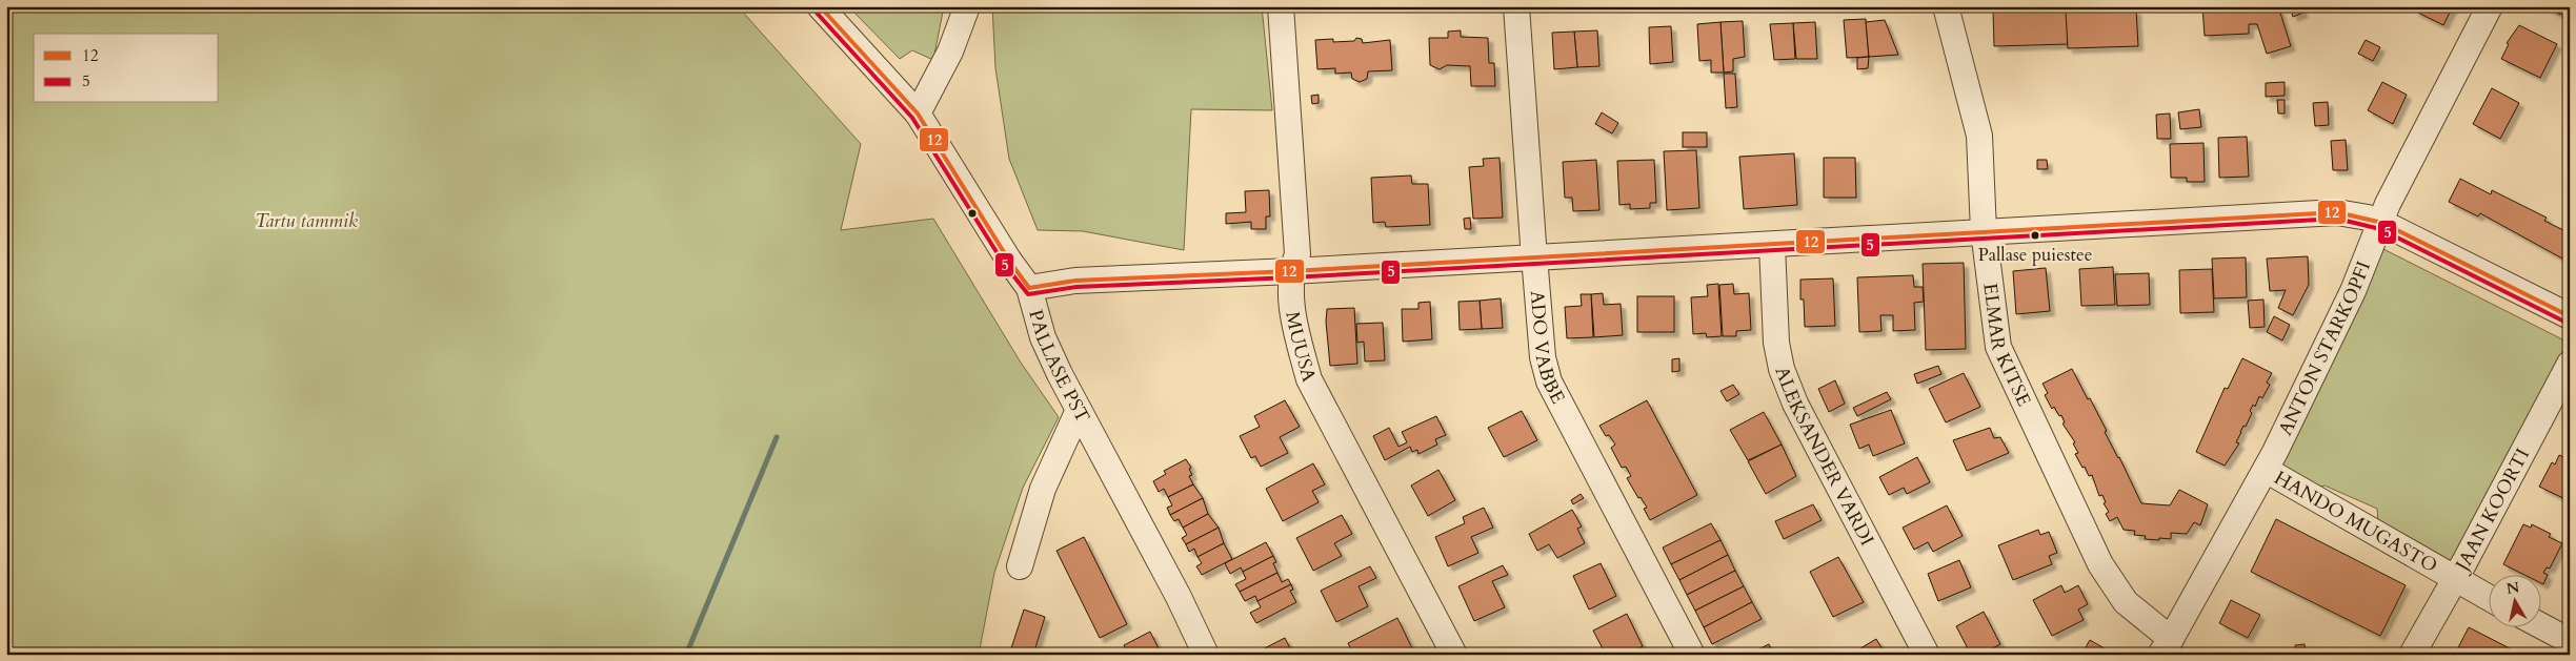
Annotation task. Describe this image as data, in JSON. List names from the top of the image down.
{
  "streets": {
    "street": [
      "ELMAR KITSE",
      "ADO VABBE",
      "MUUSA",
      "ANTON STARKOPFI",
      "PALLASE PST",
      "ALEKSANDER VARDI",
      "JAAN KOORTI",
      "HANDO MUGASTO"
    ]
  },
  "crossings": [
    ["ELMAR KITSE", "ANTON STARKOPFI"],
    ["ELMAR KITSE", "PALLASE PST"],
    ["ADO VABBE", "PALLASE PST"],
    ["MUUSA", "PALLASE PST"],
    ["ANTON STARKOPFI", "PALLASE PST"],
    ["ANTON STARKOPFI", "HANDO MUGASTO"],
    ["PALLASE PST", "ALEKSANDER VARDI"],
    ["JAAN KOORTI", "HANDO MUGASTO"]
  ],
  "parks": ["Tartu tammik"],
  "places": ["Pallase puiestee"],
  "lines": ["transit line 12", "transit line 5"],
  "legend": ["12", "5"],
  "north": "top"
}
